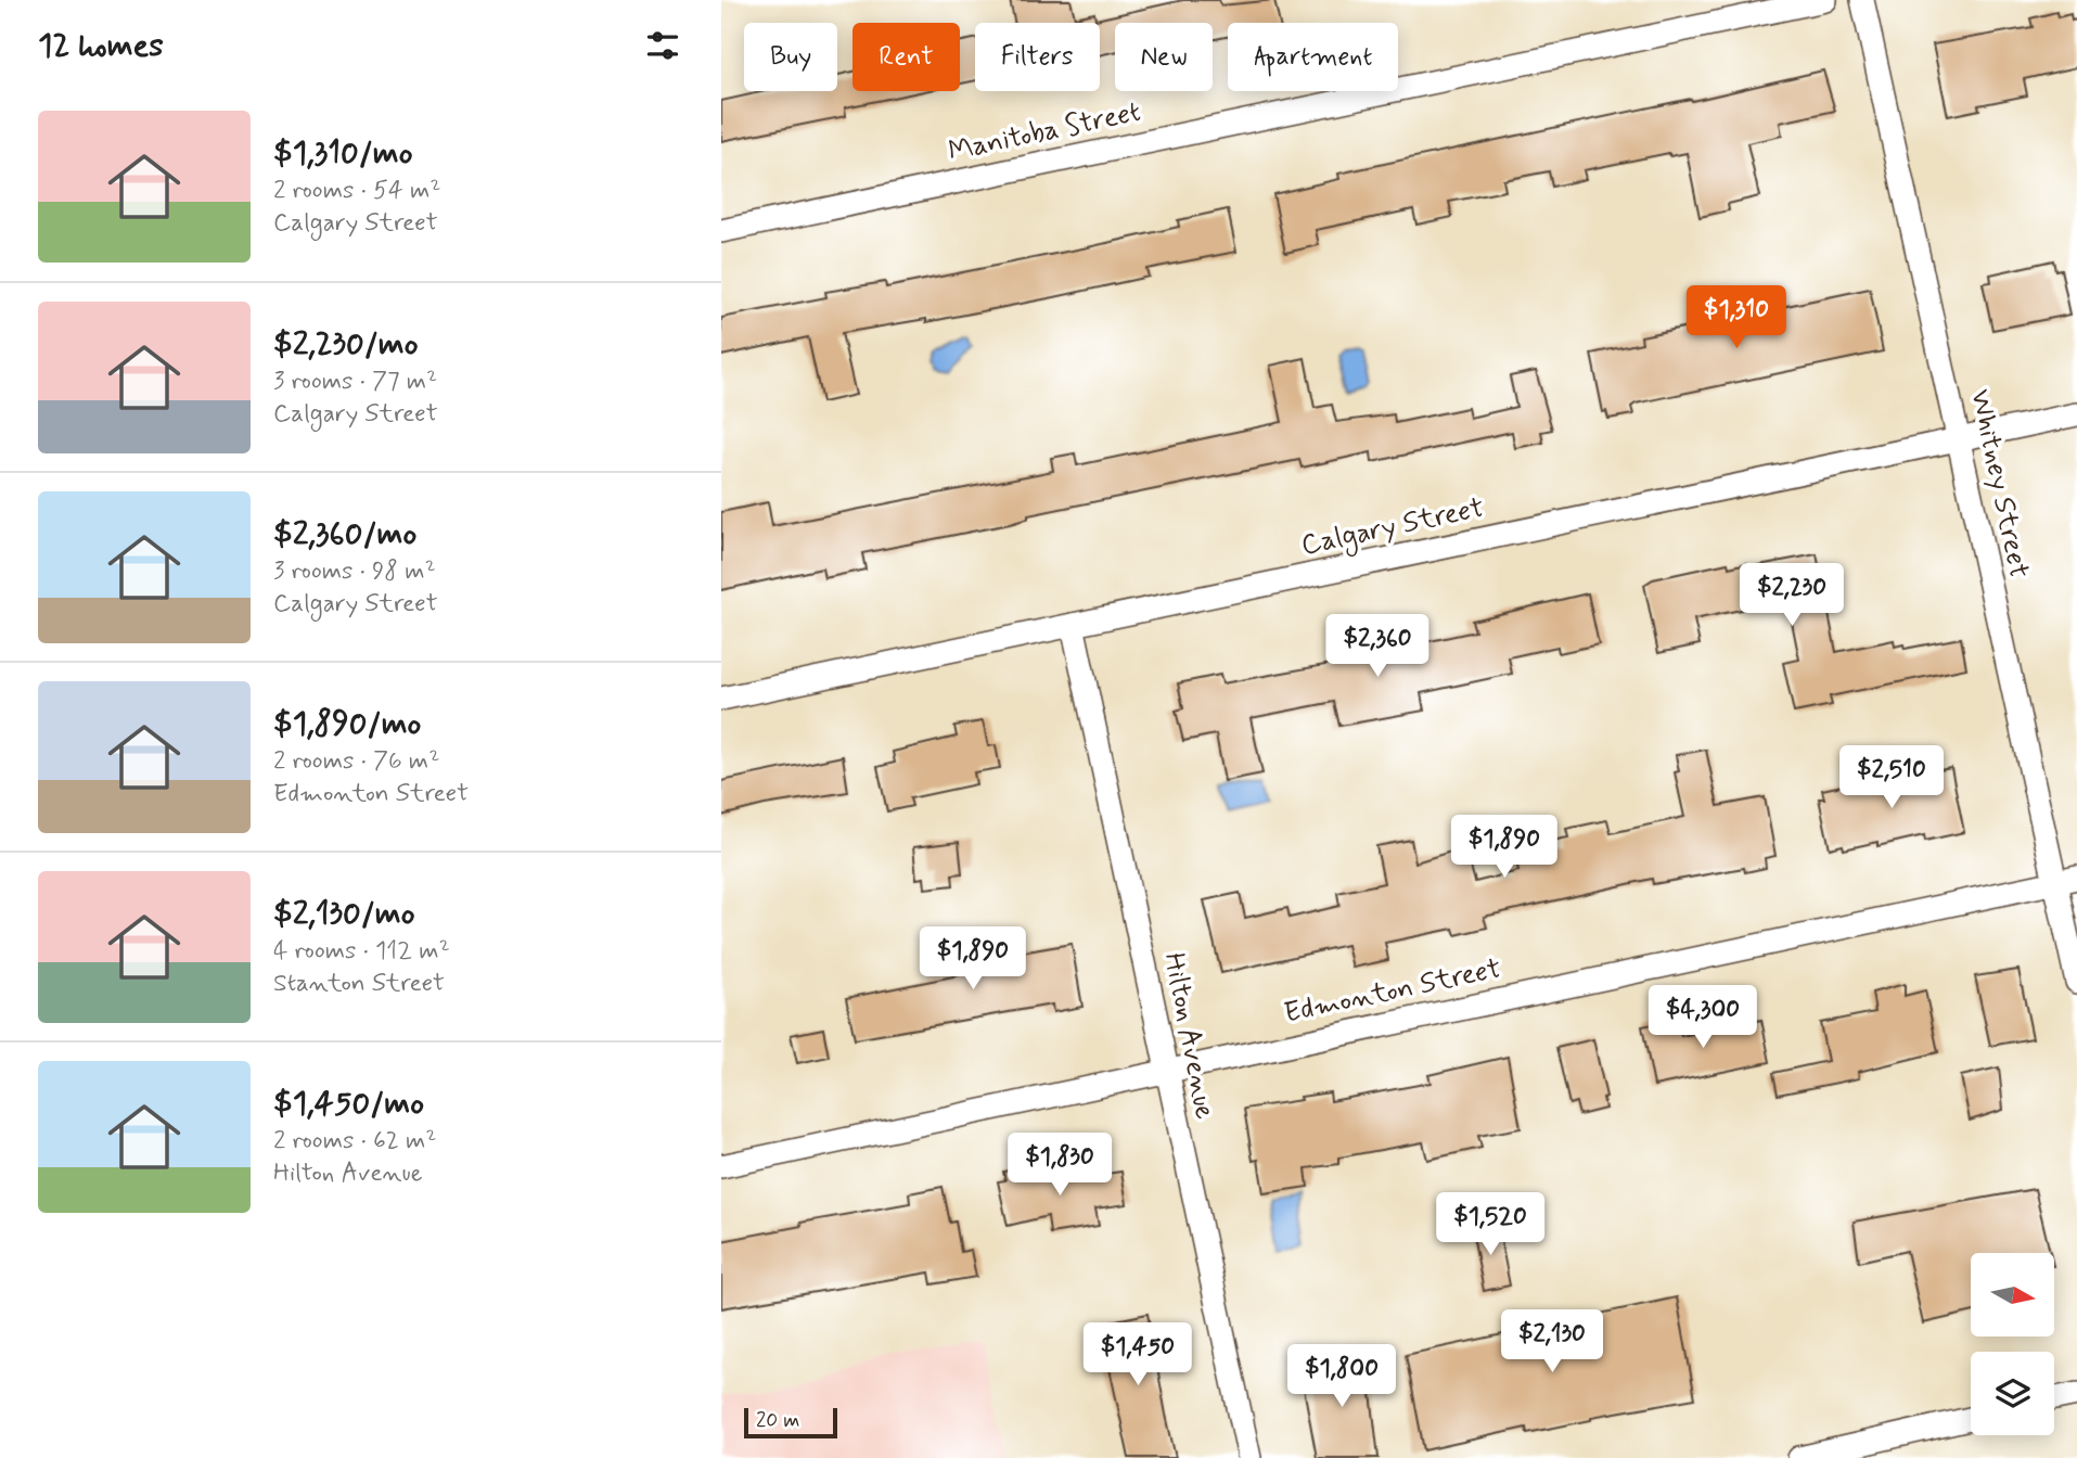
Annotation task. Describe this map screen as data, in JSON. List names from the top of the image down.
{
  "streets": {
    "street": [
      "Manitoba Street",
      "Whitney Street",
      "Calgary Street",
      "Edmonton Street",
      "Hilton Avenue"
    ]
  },
  "crossings": [
    ["Whitney Street", "Calgary Street"],
    ["Whitney Street", "Edmonton Street"],
    ["Calgary Street", "Hilton Avenue"],
    ["Edmonton Street", "Hilton Avenue"]
  ],
  "scale_bar": "20 m",
  "north": "right",
  "page": {
    "heading": "12 homes",
    "chip": [
      "Buy",
      "Rent",
      "Filters",
      "New",
      "Apartment"
    ],
    "list": [
      {
        "name": "$1,310/mo",
        "note": "2 rooms · 54 m² · Calgary Street"
      },
      {
        "name": "$2,230/mo",
        "note": "3 rooms · 77 m² · Calgary Street"
      },
      {
        "name": "$2,360/mo",
        "note": "3 rooms · 98 m² · Calgary Street"
      },
      {
        "name": "$1,890/mo",
        "note": "2 rooms · 76 m² · Edmonton Street"
      },
      {
        "name": "$2,130/mo",
        "note": "4 rooms · 112 m² · Stanton Street"
      },
      {
        "name": "$1,450/mo",
        "note": "2 rooms · 62 m² · Hilton Avenue"
      }
    ],
    "price": [
      "$1,310",
      "$2,230",
      "$2,360",
      "$2,510",
      "$1,890",
      "$1,890",
      "$4,300",
      "$1,830",
      "$1,520",
      "$2,130",
      "$1,450",
      "$1,800"
    ],
    "scale": "20 m"
  }
}
